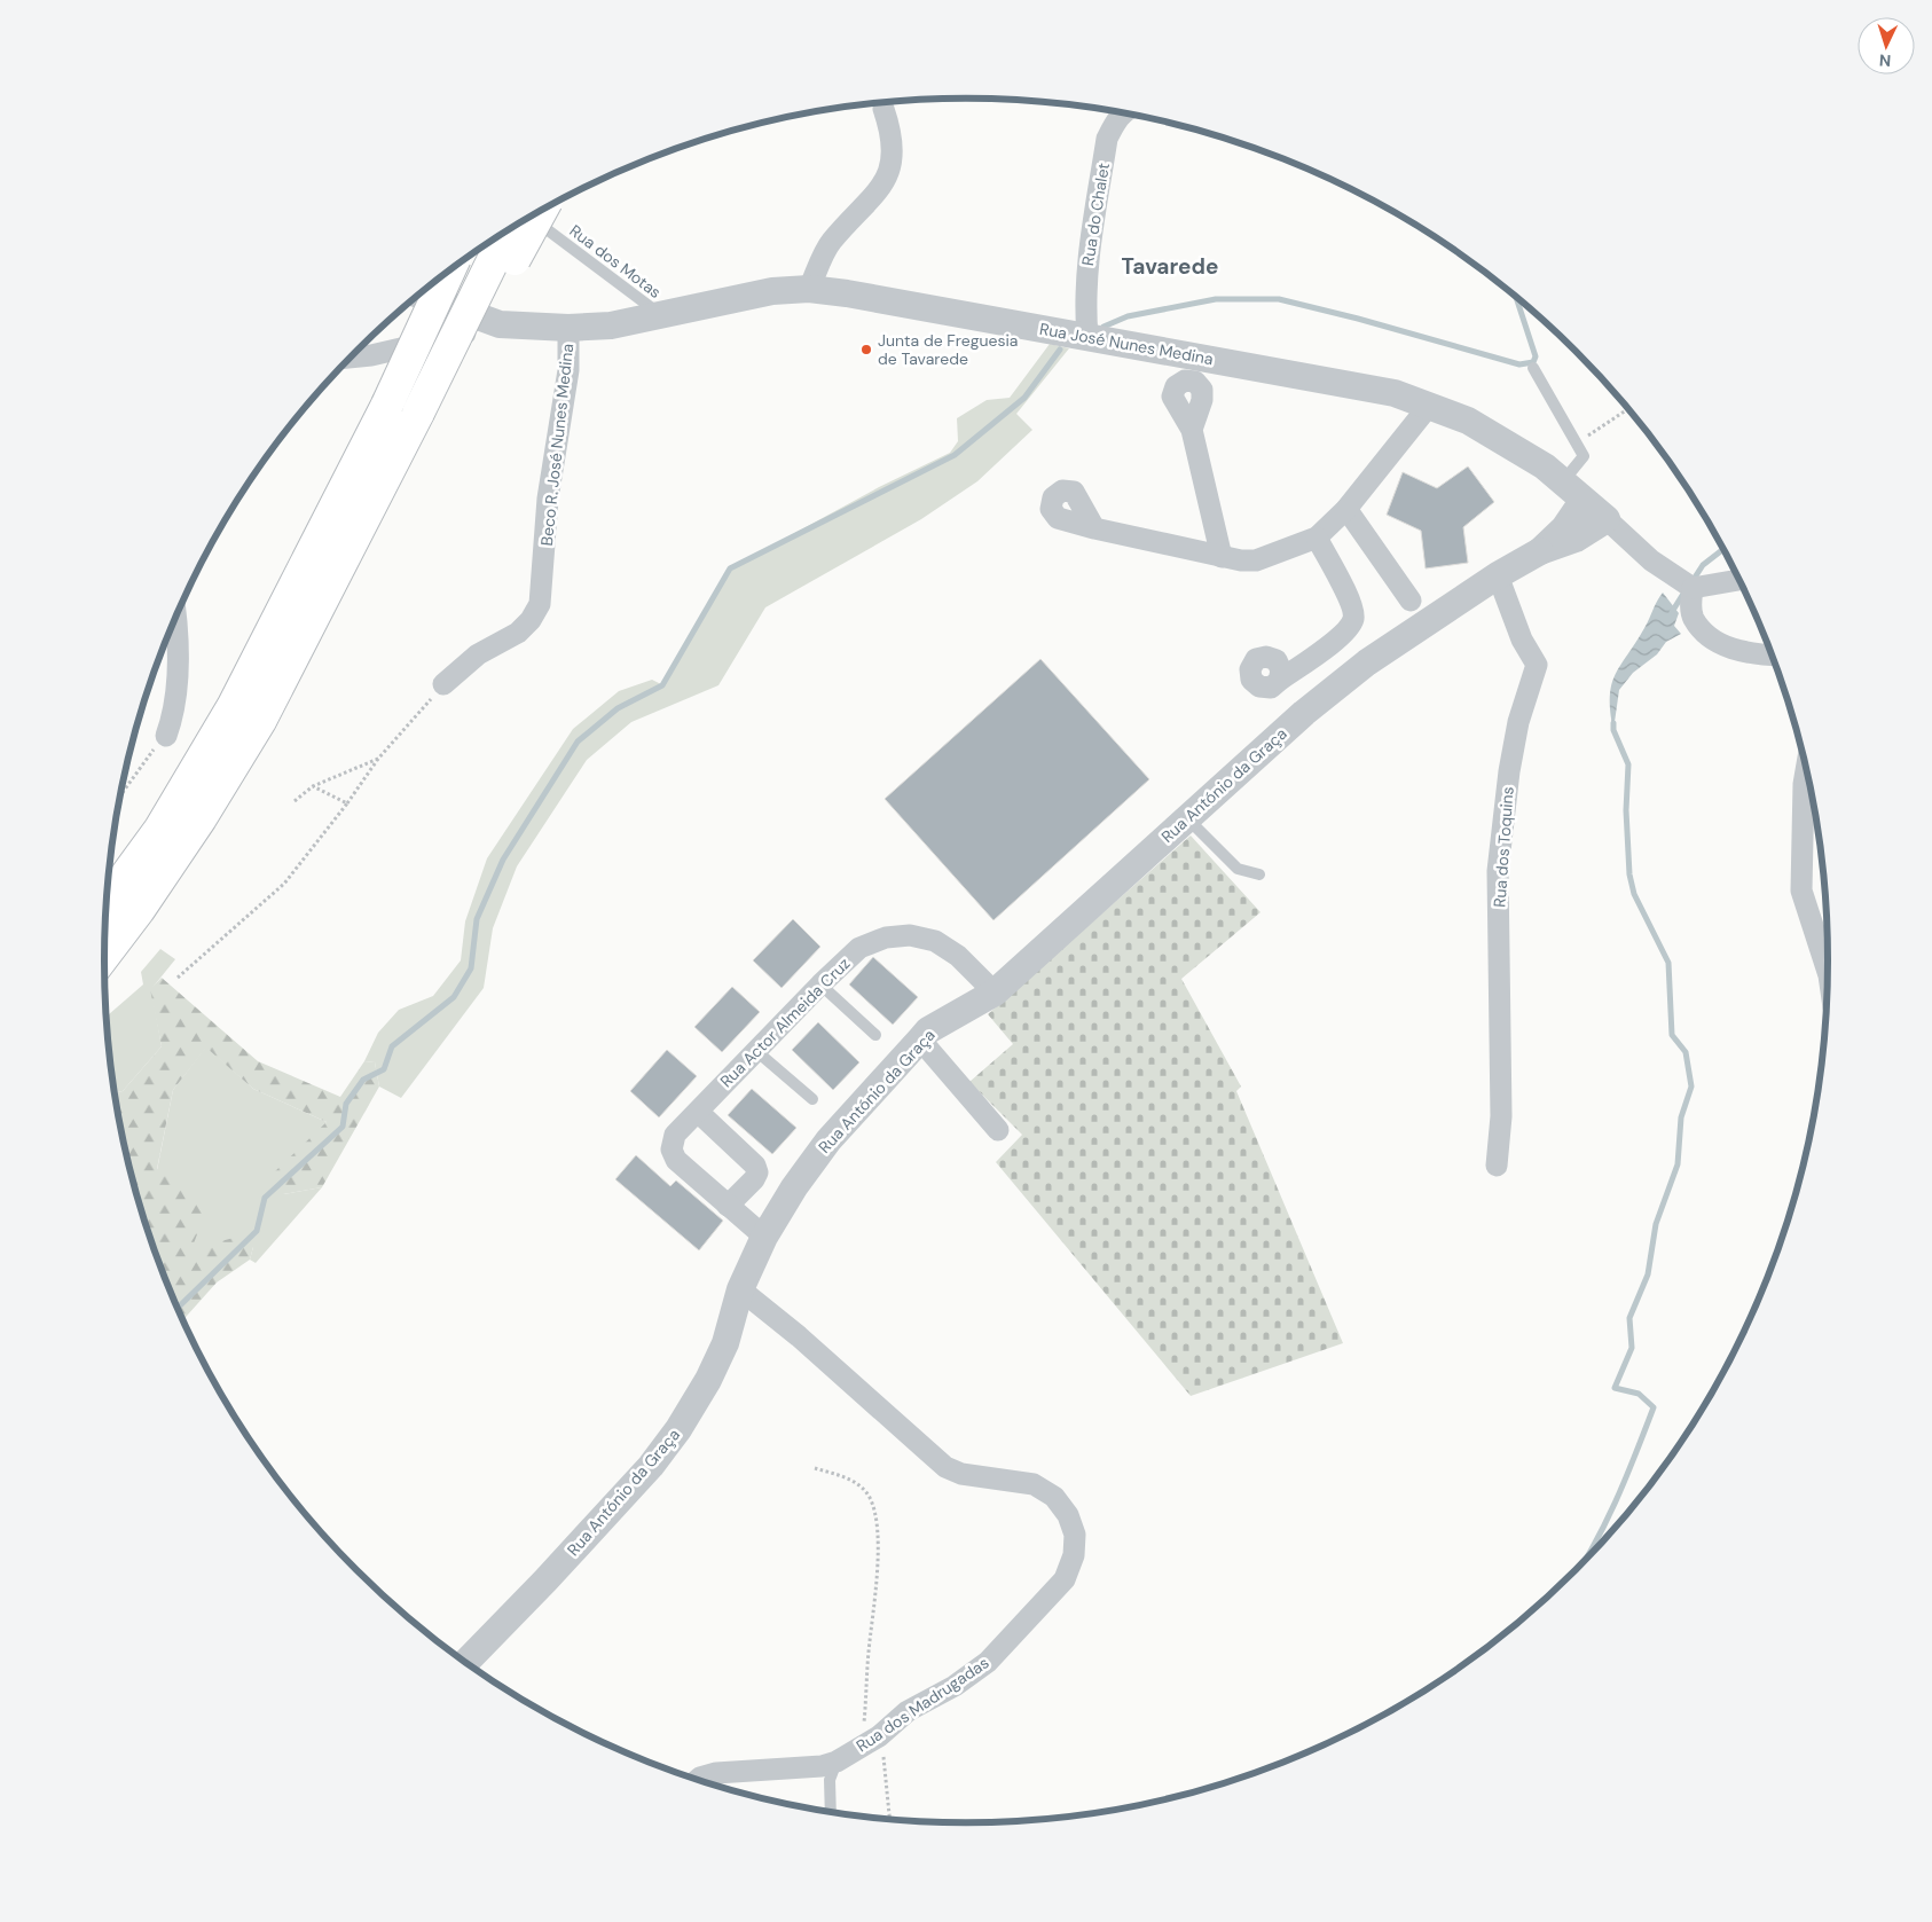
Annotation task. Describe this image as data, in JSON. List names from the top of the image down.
{
  "streets": {
    "street": [
      "Rua do Chalet",
      "Rua José Nunes Medina",
      "Beco R. José Nunes Medina",
      "Rua António da Graça",
      "Rua dos Toquins",
      "Rua Actor Almeida Cruz",
      "Rua dos Madrugadas"
    ],
    "lane": ["Rua dos Motas"]
  },
  "crossings": [
    ["Rua do Chalet", "Rua José Nunes Medina"],
    ["Rua dos Motas", "Rua José Nunes Medina"],
    ["Rua José Nunes Medina", "Beco R. José Nunes Medina"],
    ["Rua José Nunes Medina", "Rua António da Graça"],
    ["Rua António da Graça", "Rua dos Toquins"],
    ["Rua António da Graça", "Rua Actor Almeida Cruz"],
    ["Rua António da Graça", "Rua dos Madrugadas"]
  ],
  "districts": ["Tavarede"],
  "places": ["Junta de Freguesia de Tavarede"],
  "north": "bottom"
}
